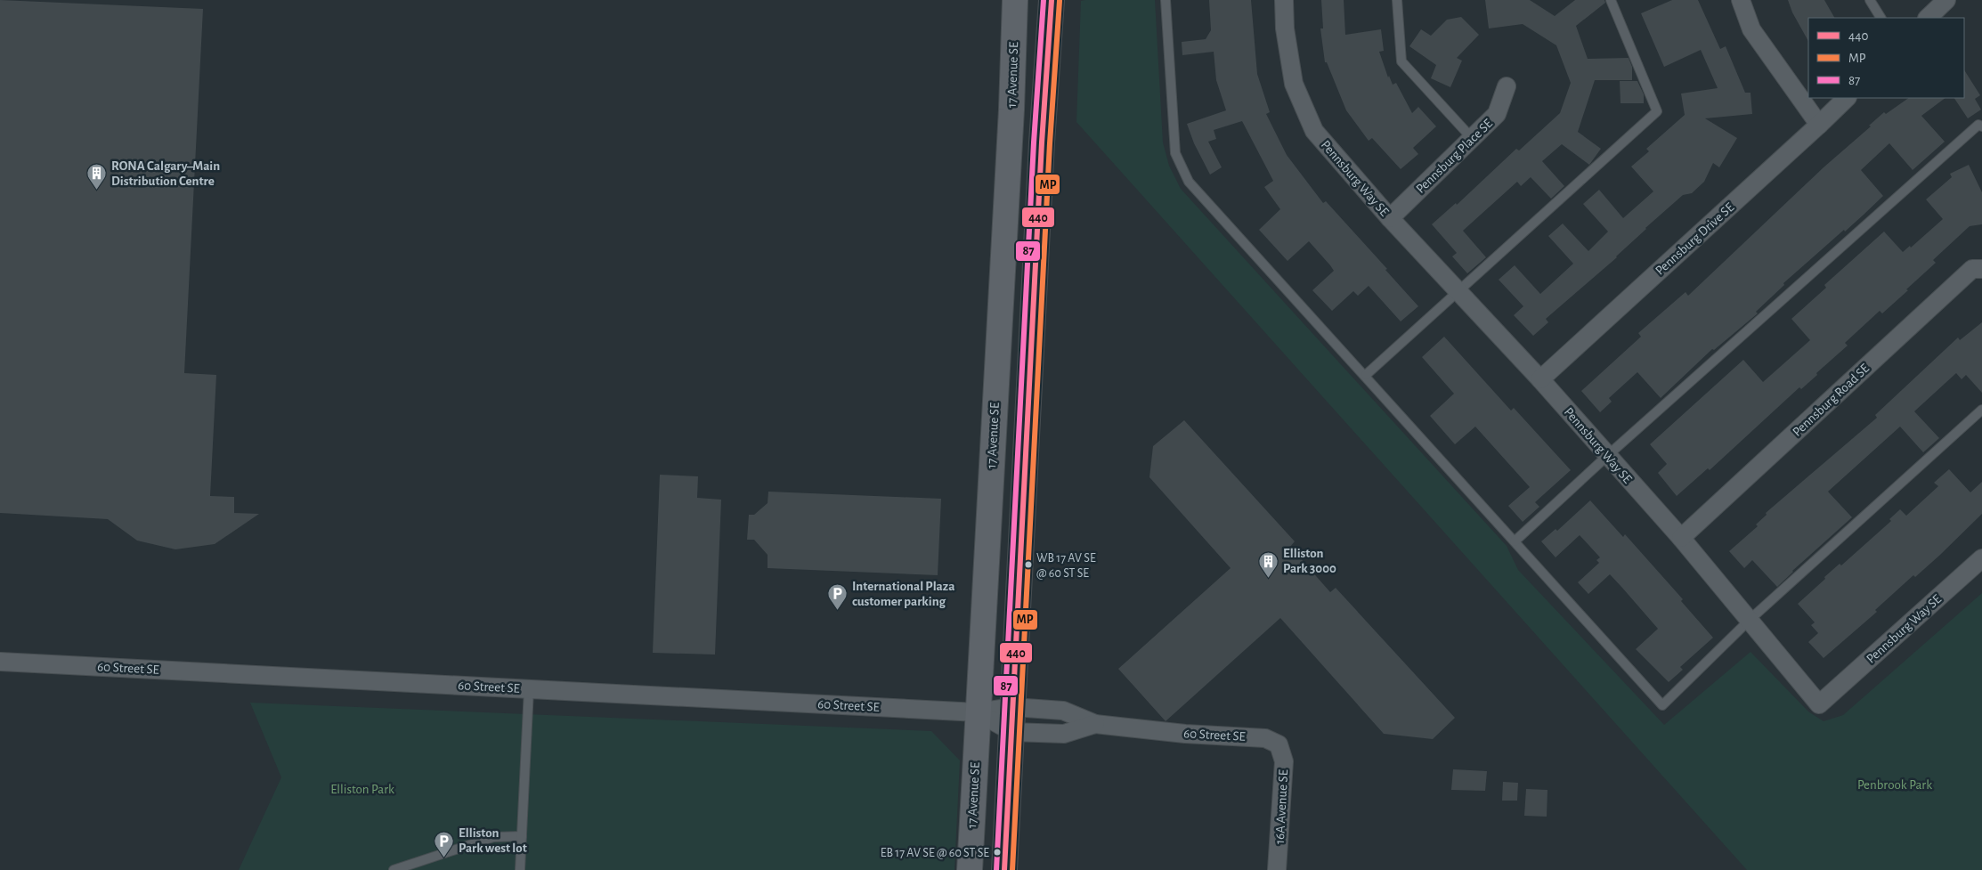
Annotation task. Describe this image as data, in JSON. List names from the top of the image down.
{
  "streets": {
    "main road": ["17 Avenue SE"],
    "street": [
      "Pennsburg Place SE",
      "Pennsburg Way SE",
      "Pennsburg Drive SE",
      "Pennsburg Road SE",
      "60 Street SE",
      "16A Avenue SE"
    ]
  },
  "crossings": [
    ["17 Avenue SE", "60 Street SE"],
    ["Pennsburg Place SE", "Pennsburg Way SE"],
    ["Pennsburg Way SE", "Pennsburg Drive SE"],
    ["Pennsburg Way SE", "Pennsburg Road SE"],
    ["60 Street SE", "16A Avenue SE"]
  ],
  "parks": ["Penbrook Park", "Elliston Park"],
  "places": {
    "building": ["RONA Calgary–Main Distribution Centre", "Elliston Park 3000"],
    "other": ["WB 17 AV SE @ 60 ST SE", "EB 17 AV SE @ 60 ST SE"],
    "parking": ["International Plaza customer parking", "Elliston Park west lot"]
  },
  "lines": ["transit line 440", "transit line 87", "transit line MP"],
  "legend": ["440", "MP", "87"]
}
